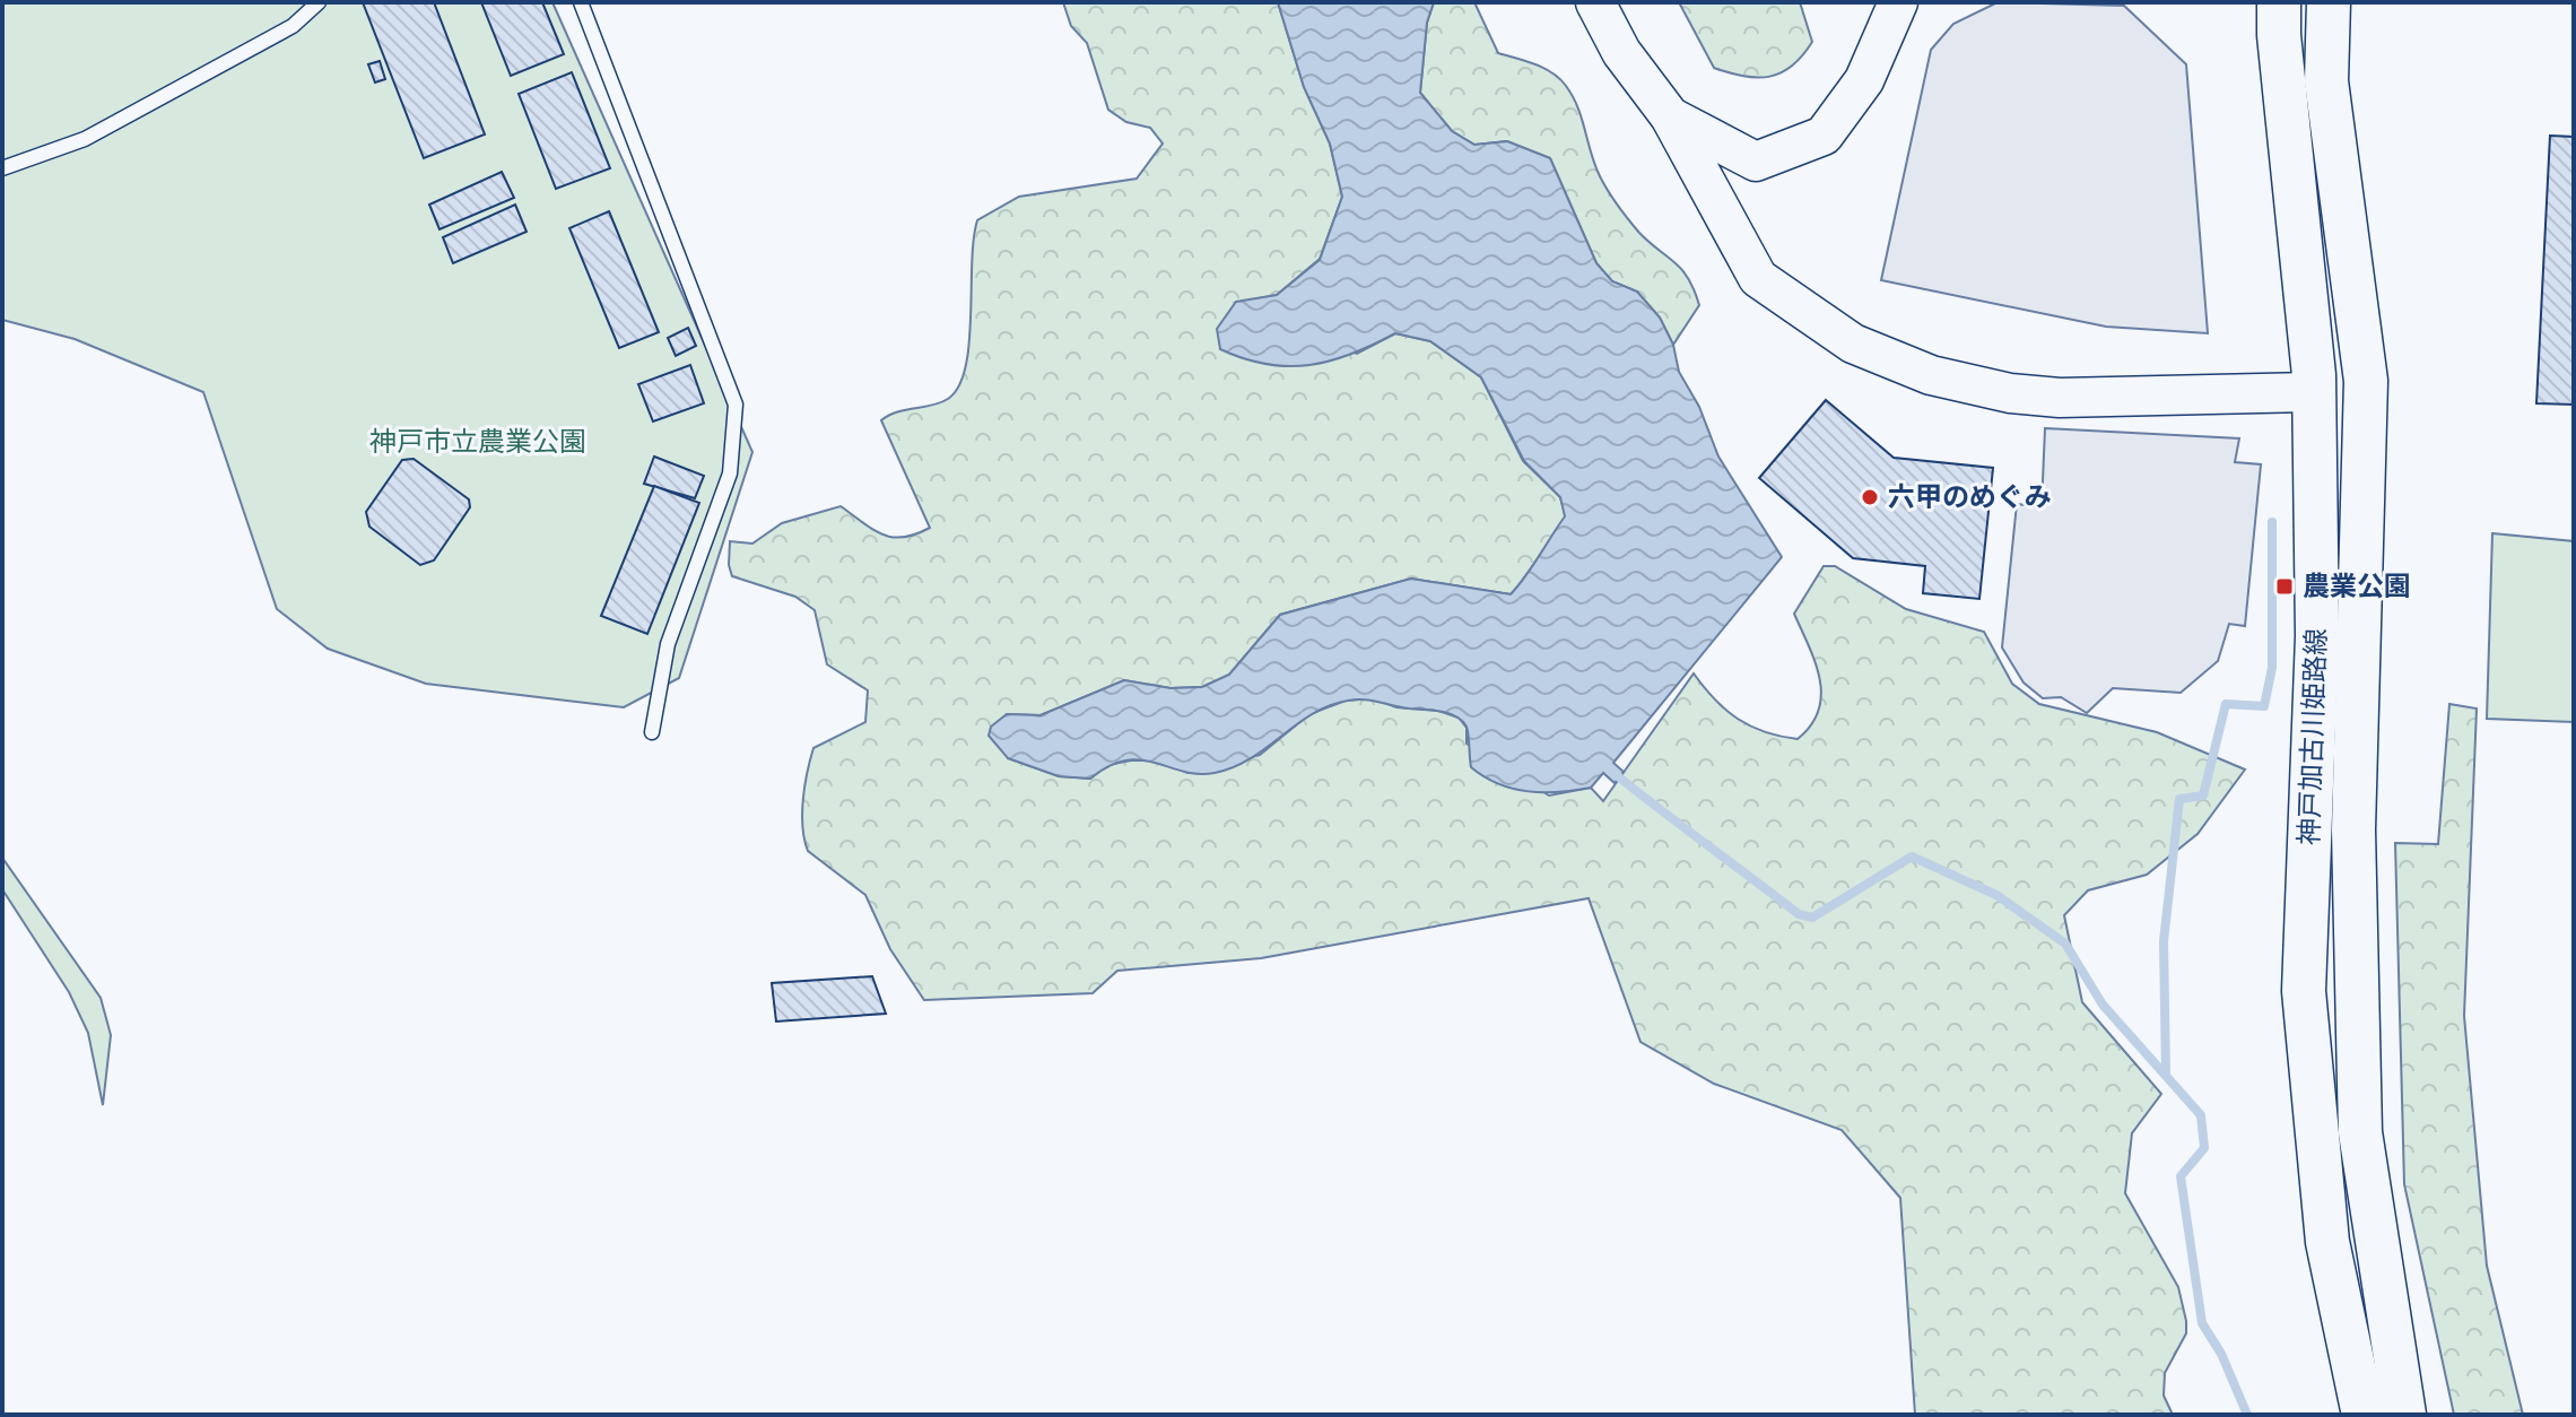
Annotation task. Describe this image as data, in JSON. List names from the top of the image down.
{
  "streets": {
    "main road": ["神戸加古川姫路線"]
  },
  "parks": ["神戸市立農業公園"],
  "places": {
    "other": ["六甲のめぐみ"],
    "transit": ["農業公園"]
  }
}
